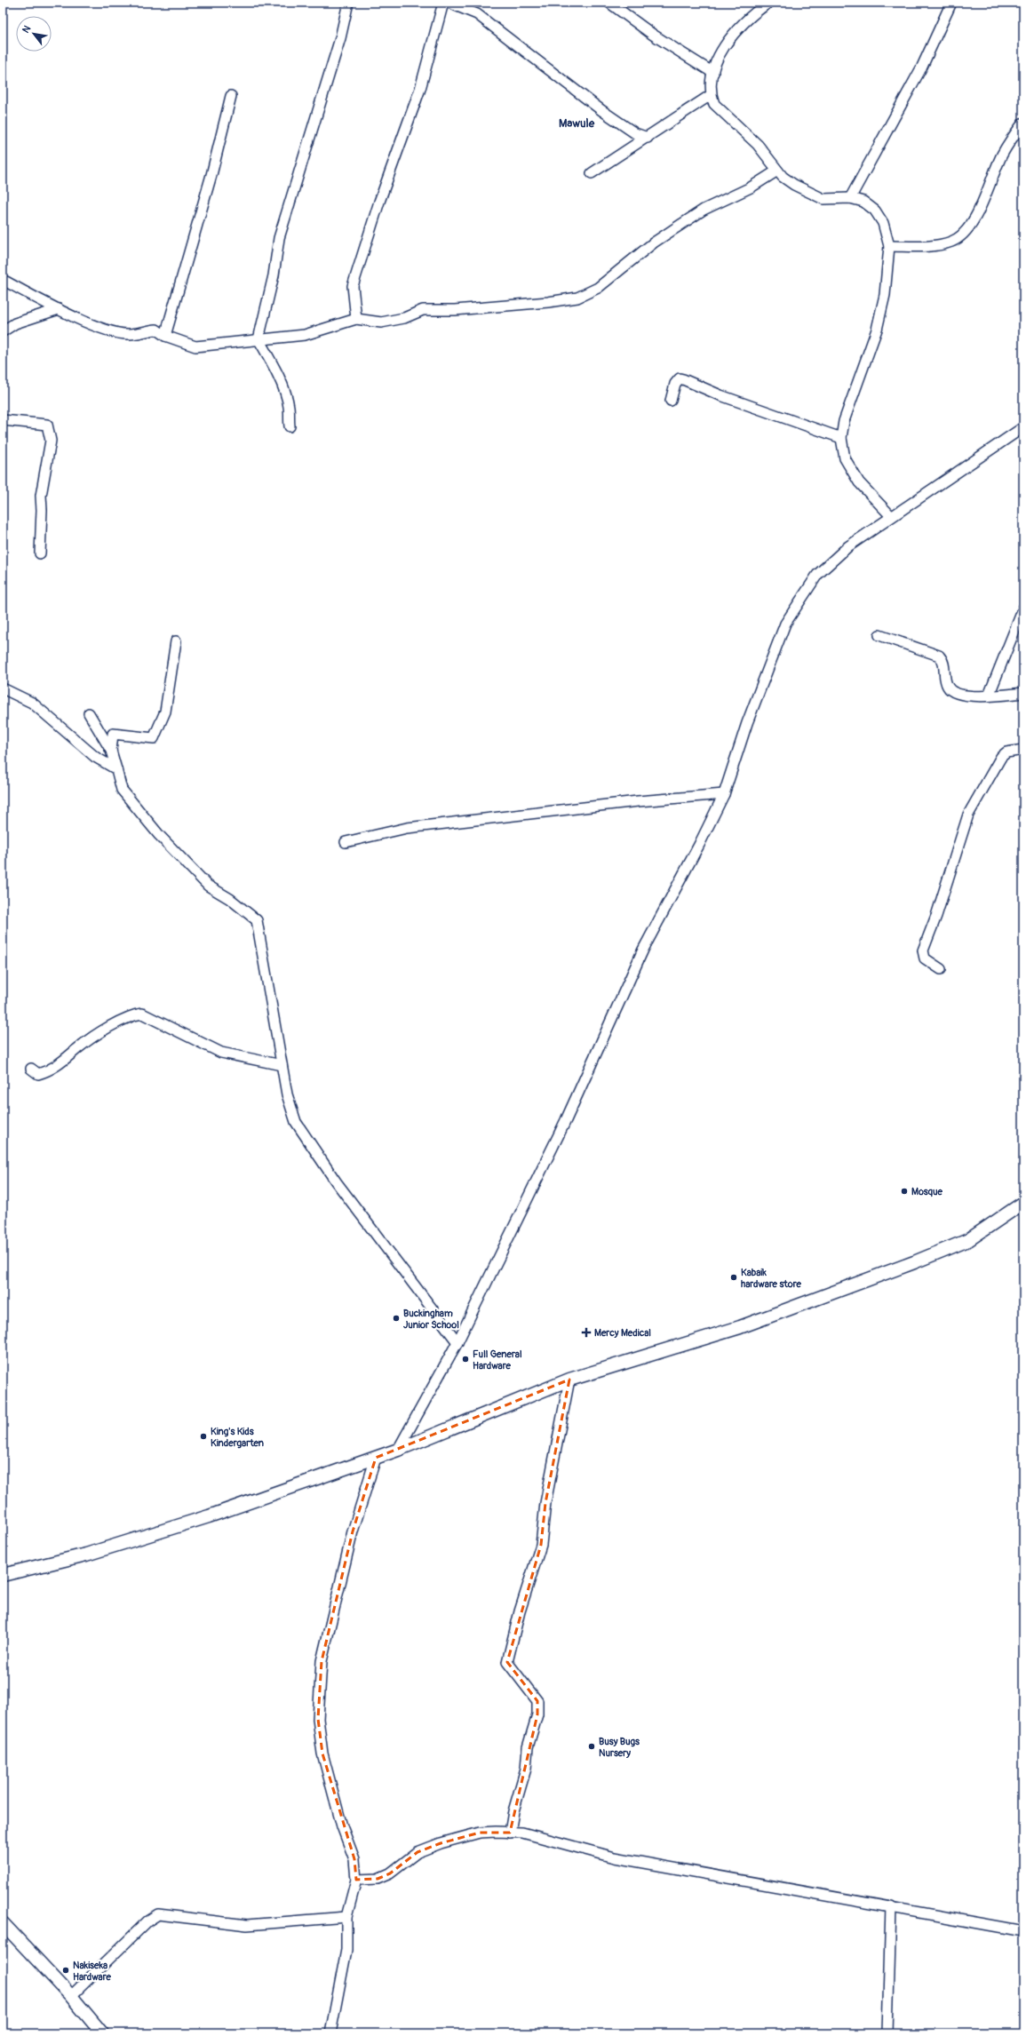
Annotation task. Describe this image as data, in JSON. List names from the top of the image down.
{
  "districts": ["Mawule"],
  "places": {
    "other": [
      "Mosque",
      "Kabaik hardware store",
      "Buckingham Junior School",
      "Full General Hardware",
      "King's Kids Kindergarten",
      "Busy Bugs Nursery",
      "Nakiseka Hardware"
    ],
    "health": ["Mercy Medical"]
  },
  "north": "top left"
}
